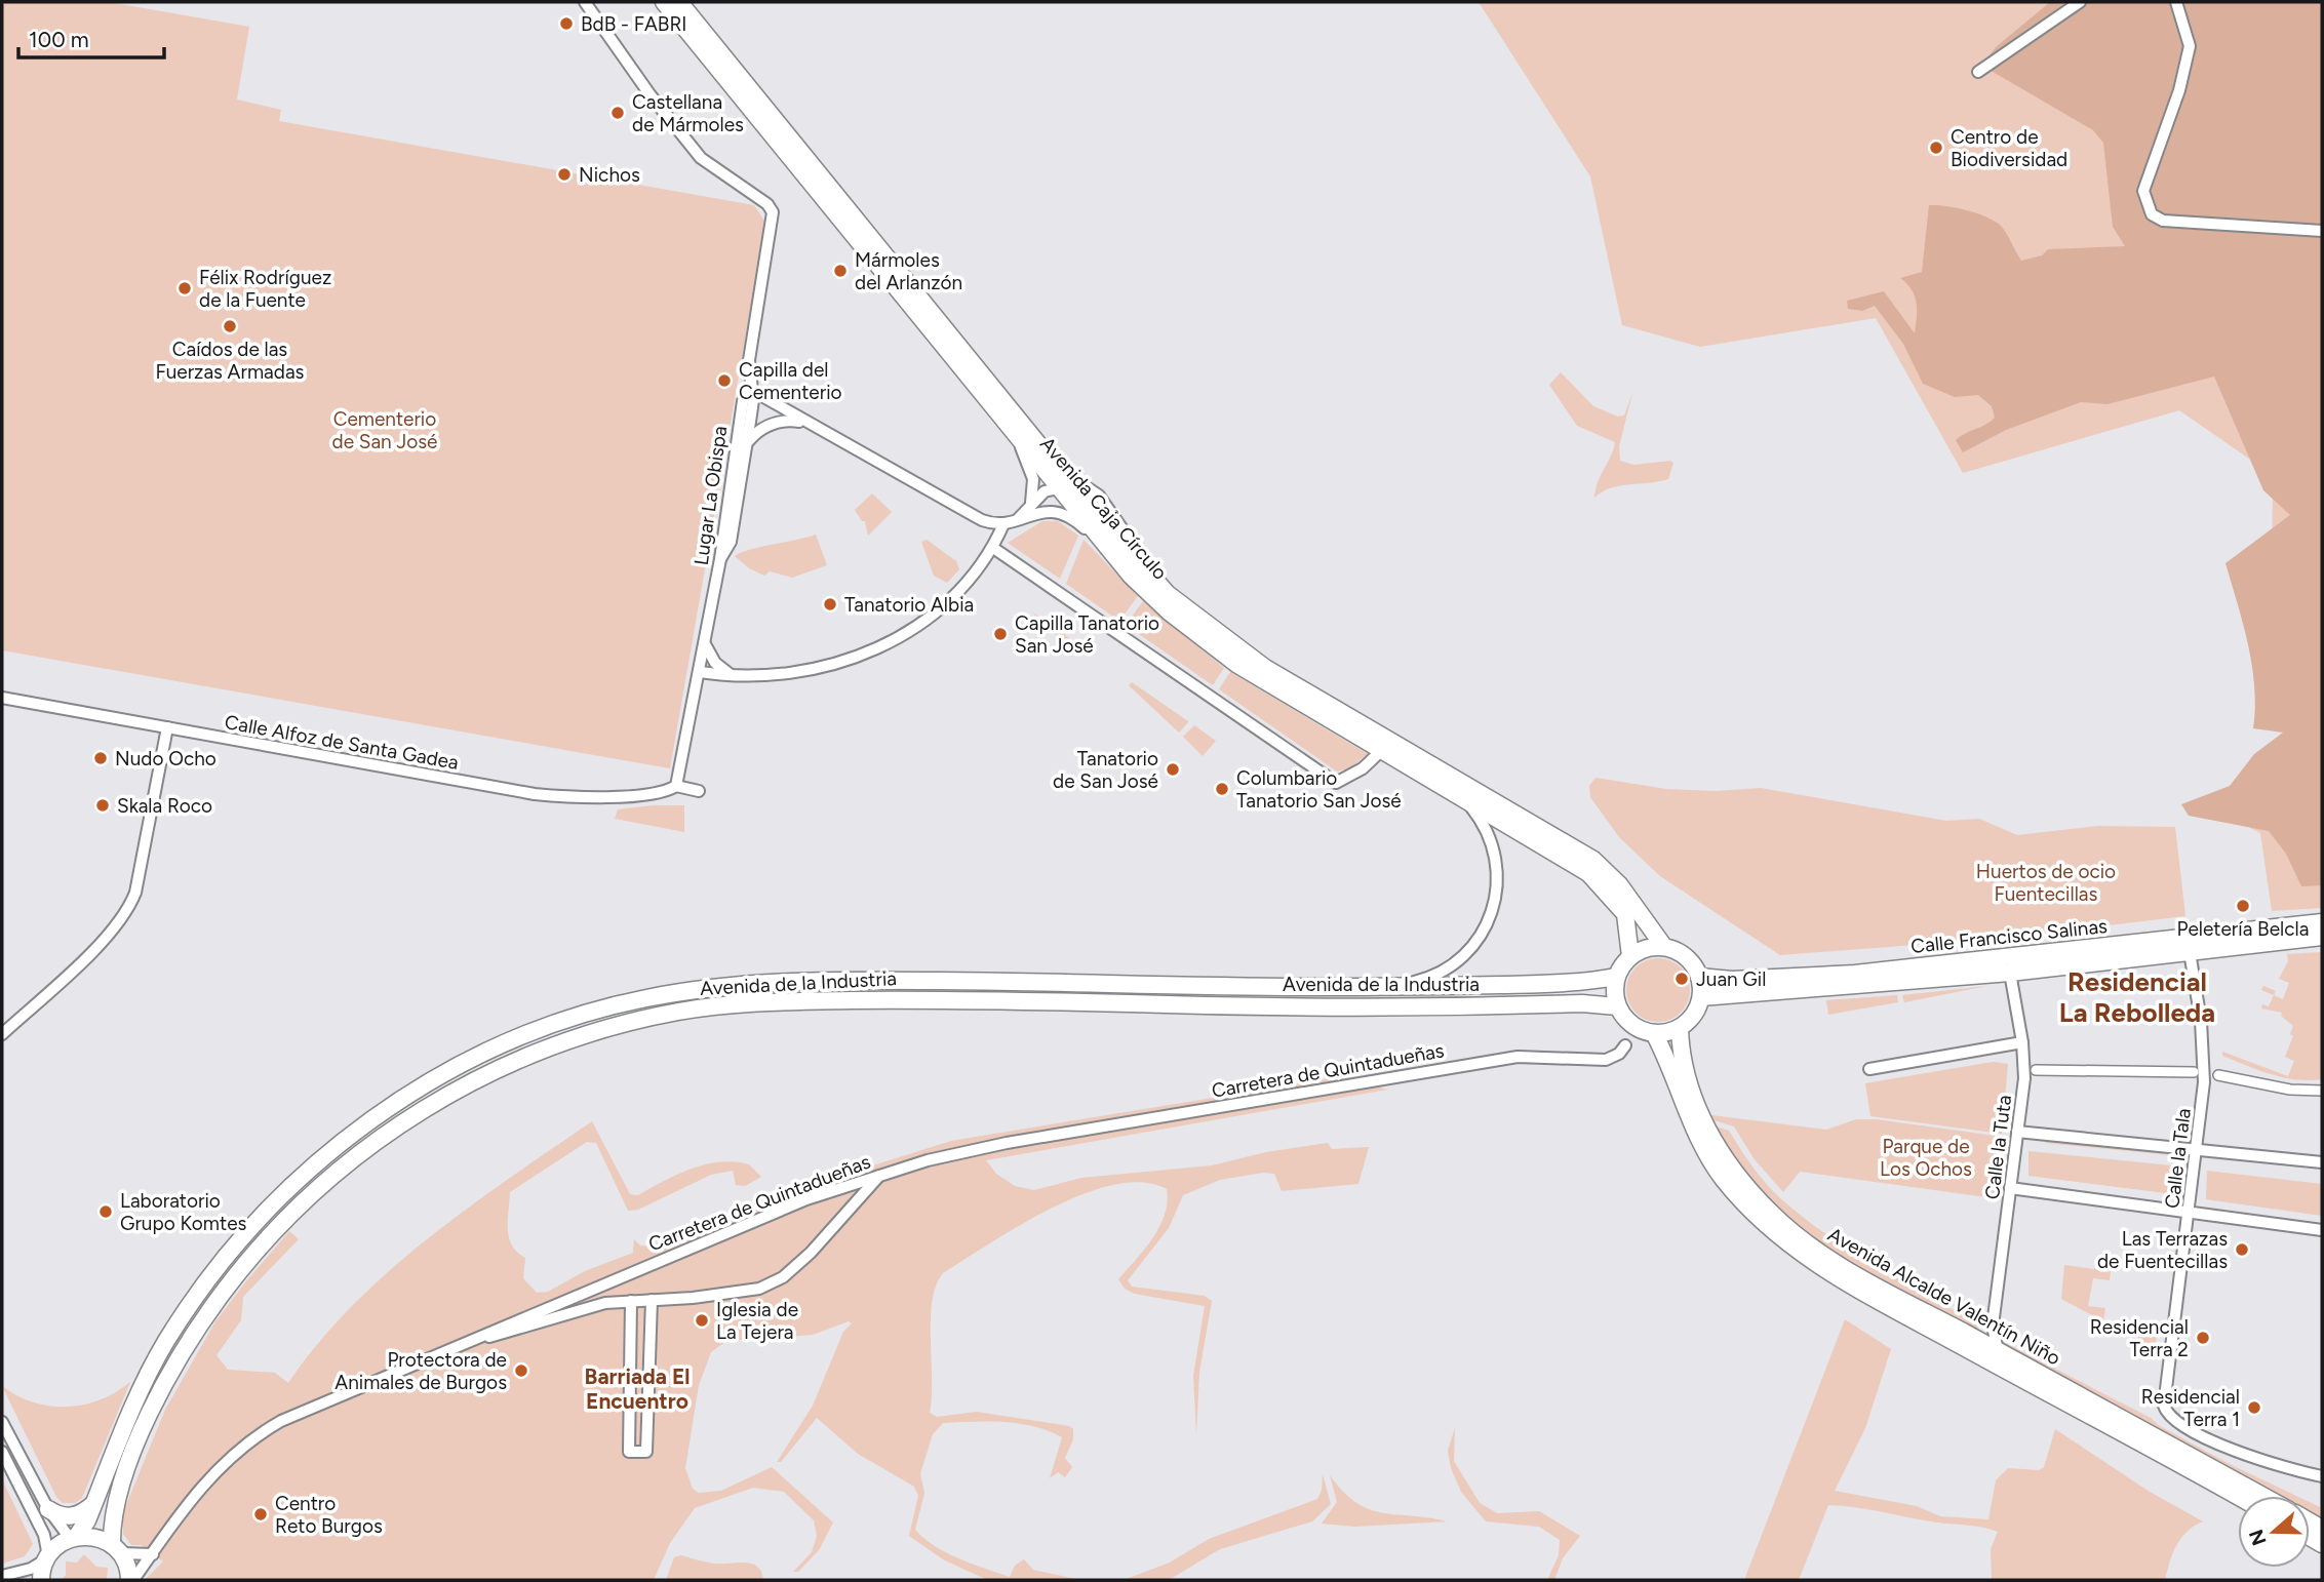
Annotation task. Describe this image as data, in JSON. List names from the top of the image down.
{
  "streets": {
    "main road": [
      "Avenida Caja Círculo",
      "Calle Francisco Salinas",
      "Avenida de la Industria",
      "Avenida Alcalde Valentín Niño"
    ],
    "street": [
      "Lugar La Obispa",
      "Calle Alfoz de Santa Gadea",
      "Carretera de Quintadueñas",
      "Calle la Tuta",
      "Calle la Tala"
    ]
  },
  "crossings": [
    ["Lugar La Obispa", "Calle Alfoz de Santa Gadea"],
    ["Avenida Caja Círculo", "Calle Francisco Salinas"],
    ["Avenida Caja Círculo", "Avenida de la Industria"],
    ["Avenida Caja Círculo", "Avenida Alcalde Valentín Niño"],
    ["Calle Francisco Salinas", "Avenida de la Industria"],
    ["Calle Francisco Salinas", "Calle la Tuta"],
    ["Calle Francisco Salinas", "Calle la Tala"],
    ["Calle Francisco Salinas", "Avenida Alcalde Valentín Niño"],
    ["Avenida de la Industria", "Avenida Alcalde Valentín Niño"],
    ["Calle la Tuta", "Avenida Alcalde Valentín Niño"]
  ],
  "districts": ["Residencial La Rebolleda", "Barriada El Encuentro"],
  "parks": ["Cementerio de San José", "Huertos de ocio Fuentecillas", "Parque de Los Ochos"],
  "places": [
    "BdB - FABRI",
    "Castellana de Mármoles",
    "Centro de Biodiversidad",
    "Nichos",
    "Mármoles del Arlanzón",
    "Félix Rodríguez de la Fuente",
    "Caídos de las Fuerzas Armadas",
    "Capilla del Cementerio",
    "Tanatorio Albia",
    "Capilla Tanatorio San José",
    "Nudo Ocho",
    "Tanatorio de San José",
    "Columbario Tanatorio San José",
    "Skala Roco",
    "Peletería Belcla",
    "Juan Gil",
    "Laboratorio Grupo Komtes",
    "Las Terrazas de Fuentecillas",
    "Iglesia de La Tejera",
    "Residencial Terra 2",
    "Protectora de Animales de Burgos",
    "Residencial Terra 1",
    "Centro Reto Burgos"
  ],
  "scale_bar": "100 m",
  "north": "left"
}
